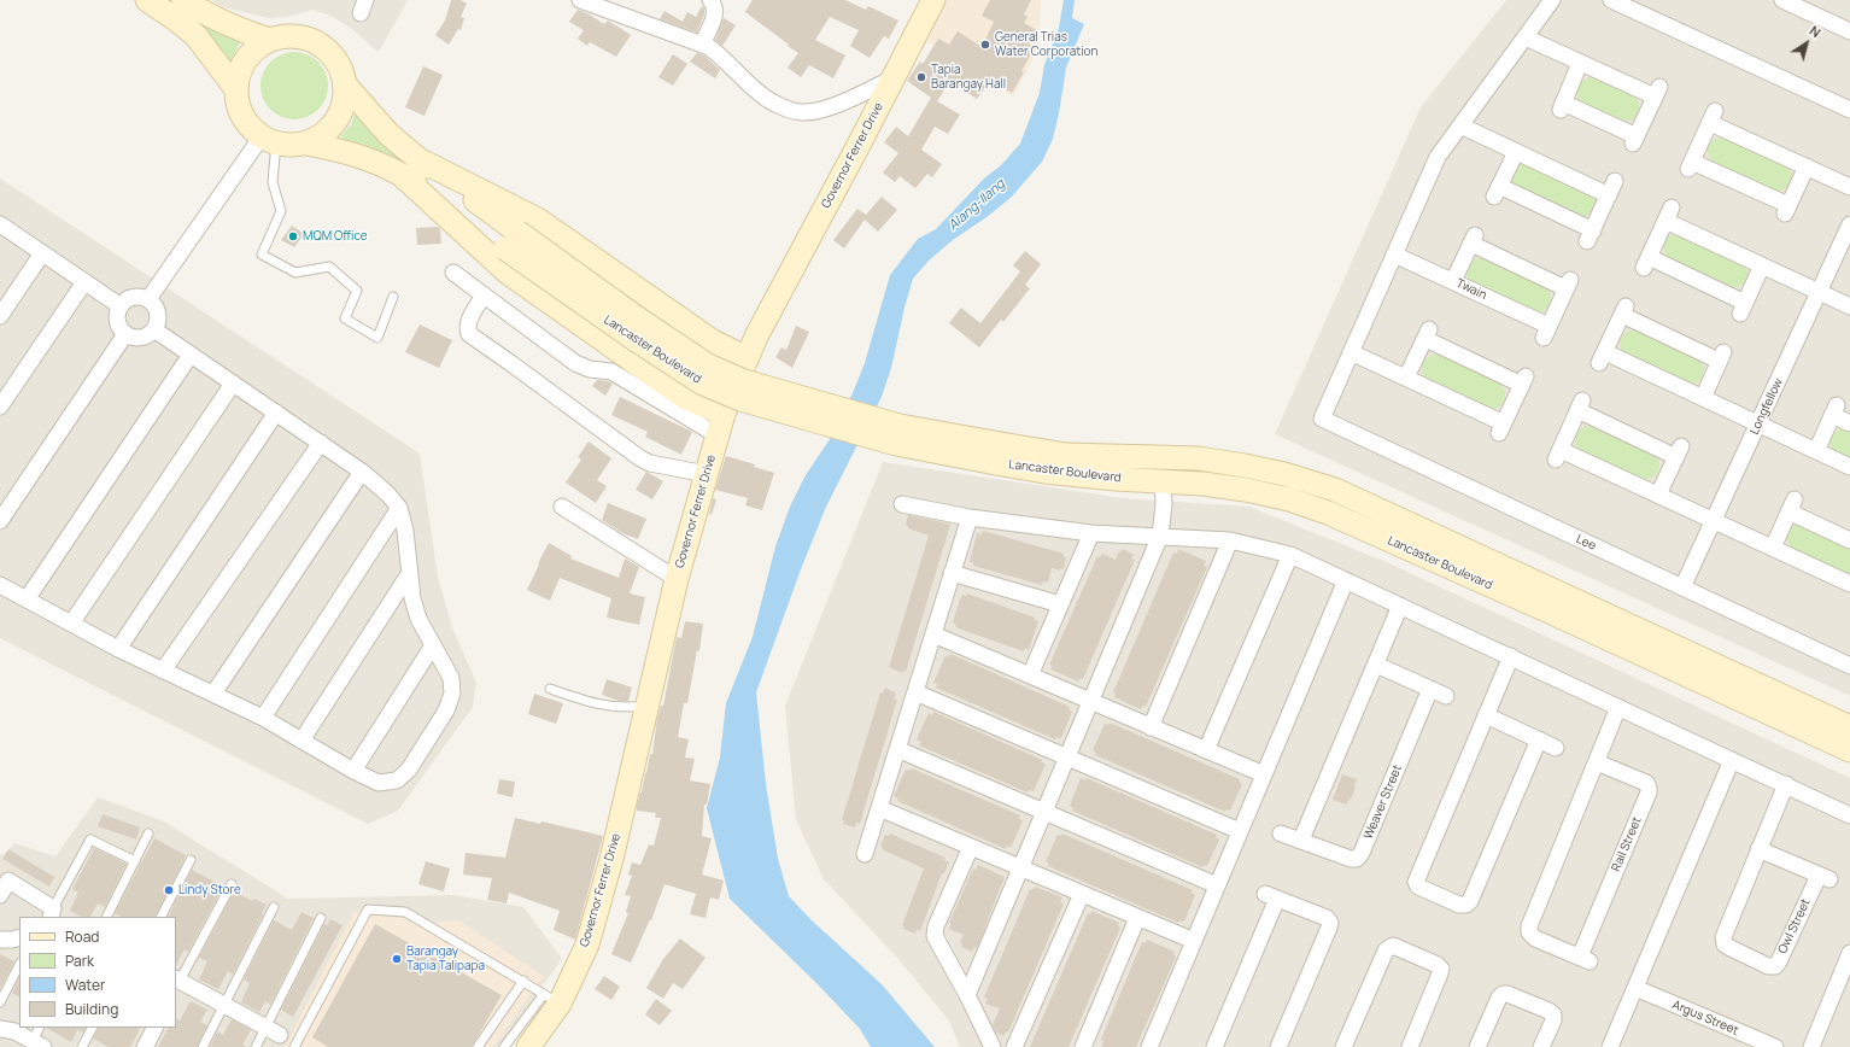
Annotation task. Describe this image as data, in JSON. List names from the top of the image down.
{
  "streets": {
    "main road": ["Governor Ferrer Drive", "Lancaster Boulevard"],
    "street": [
      "Twain",
      "Longfellow",
      "Lee",
      "Weaver Street",
      "Rail Street",
      "Owl Street",
      "Argus Street"
    ]
  },
  "crossings": [
    ["Longfellow", "Lee"]
  ],
  "water": ["Alang-Ilang"],
  "places": [
    "General Trias Water Corporation",
    "Tapia Barangay Hall",
    "MQM Office",
    "Lindy Store",
    "Barangay Tapia Talipapa"
  ],
  "legend": [
    "Road",
    "Park",
    "Water",
    "Building"
  ],
  "north": "top right"
}
